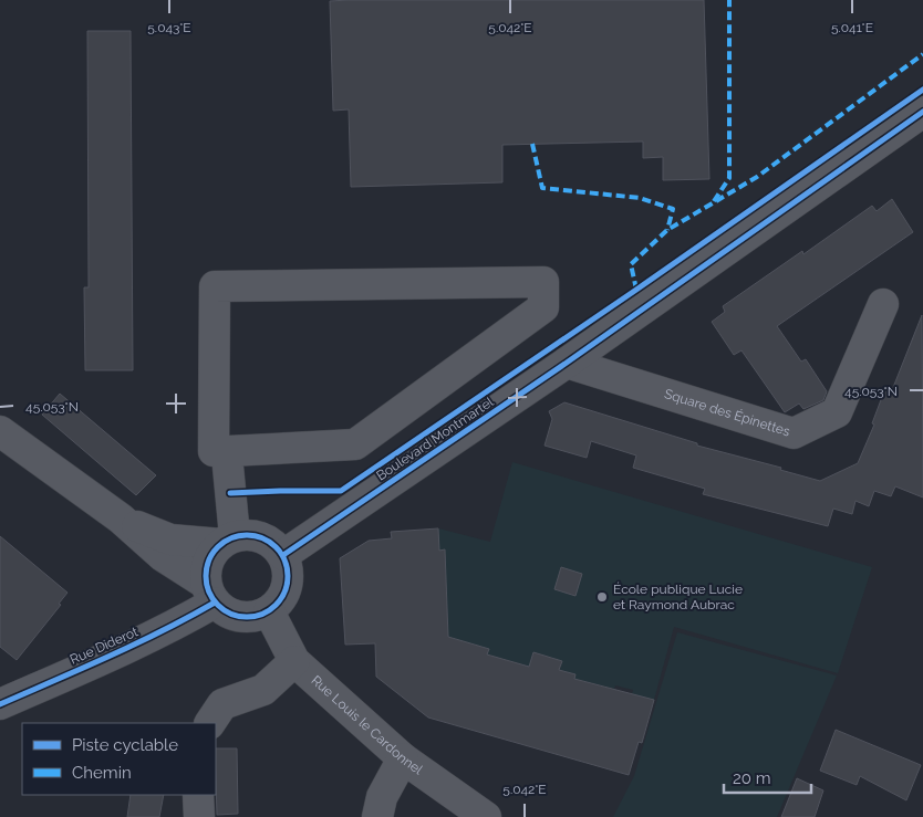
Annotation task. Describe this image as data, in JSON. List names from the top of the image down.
{
  "streets": {
    "street": [
      "Square des Épinettes",
      "Boulevard Montmartel",
      "Rue Diderot",
      "Rue Louis le Cardonnel"
    ]
  },
  "crossings": [
    ["Square des Épinettes", "Boulevard Montmartel"],
    ["Boulevard Montmartel", "Rue Diderot"],
    ["Boulevard Montmartel", "Rue Louis le Cardonnel"],
    ["Rue Diderot", "Rue Louis le Cardonnel"]
  ],
  "places": ["École publique Lucie et Raymond Aubrac"],
  "legend": ["Piste cyclable", "Chemin"],
  "scale_bar": "20 m",
  "coordinates": [
    "5.043°E",
    "5.042°E",
    "5.041°E",
    "45.053°N"
  ]
}
